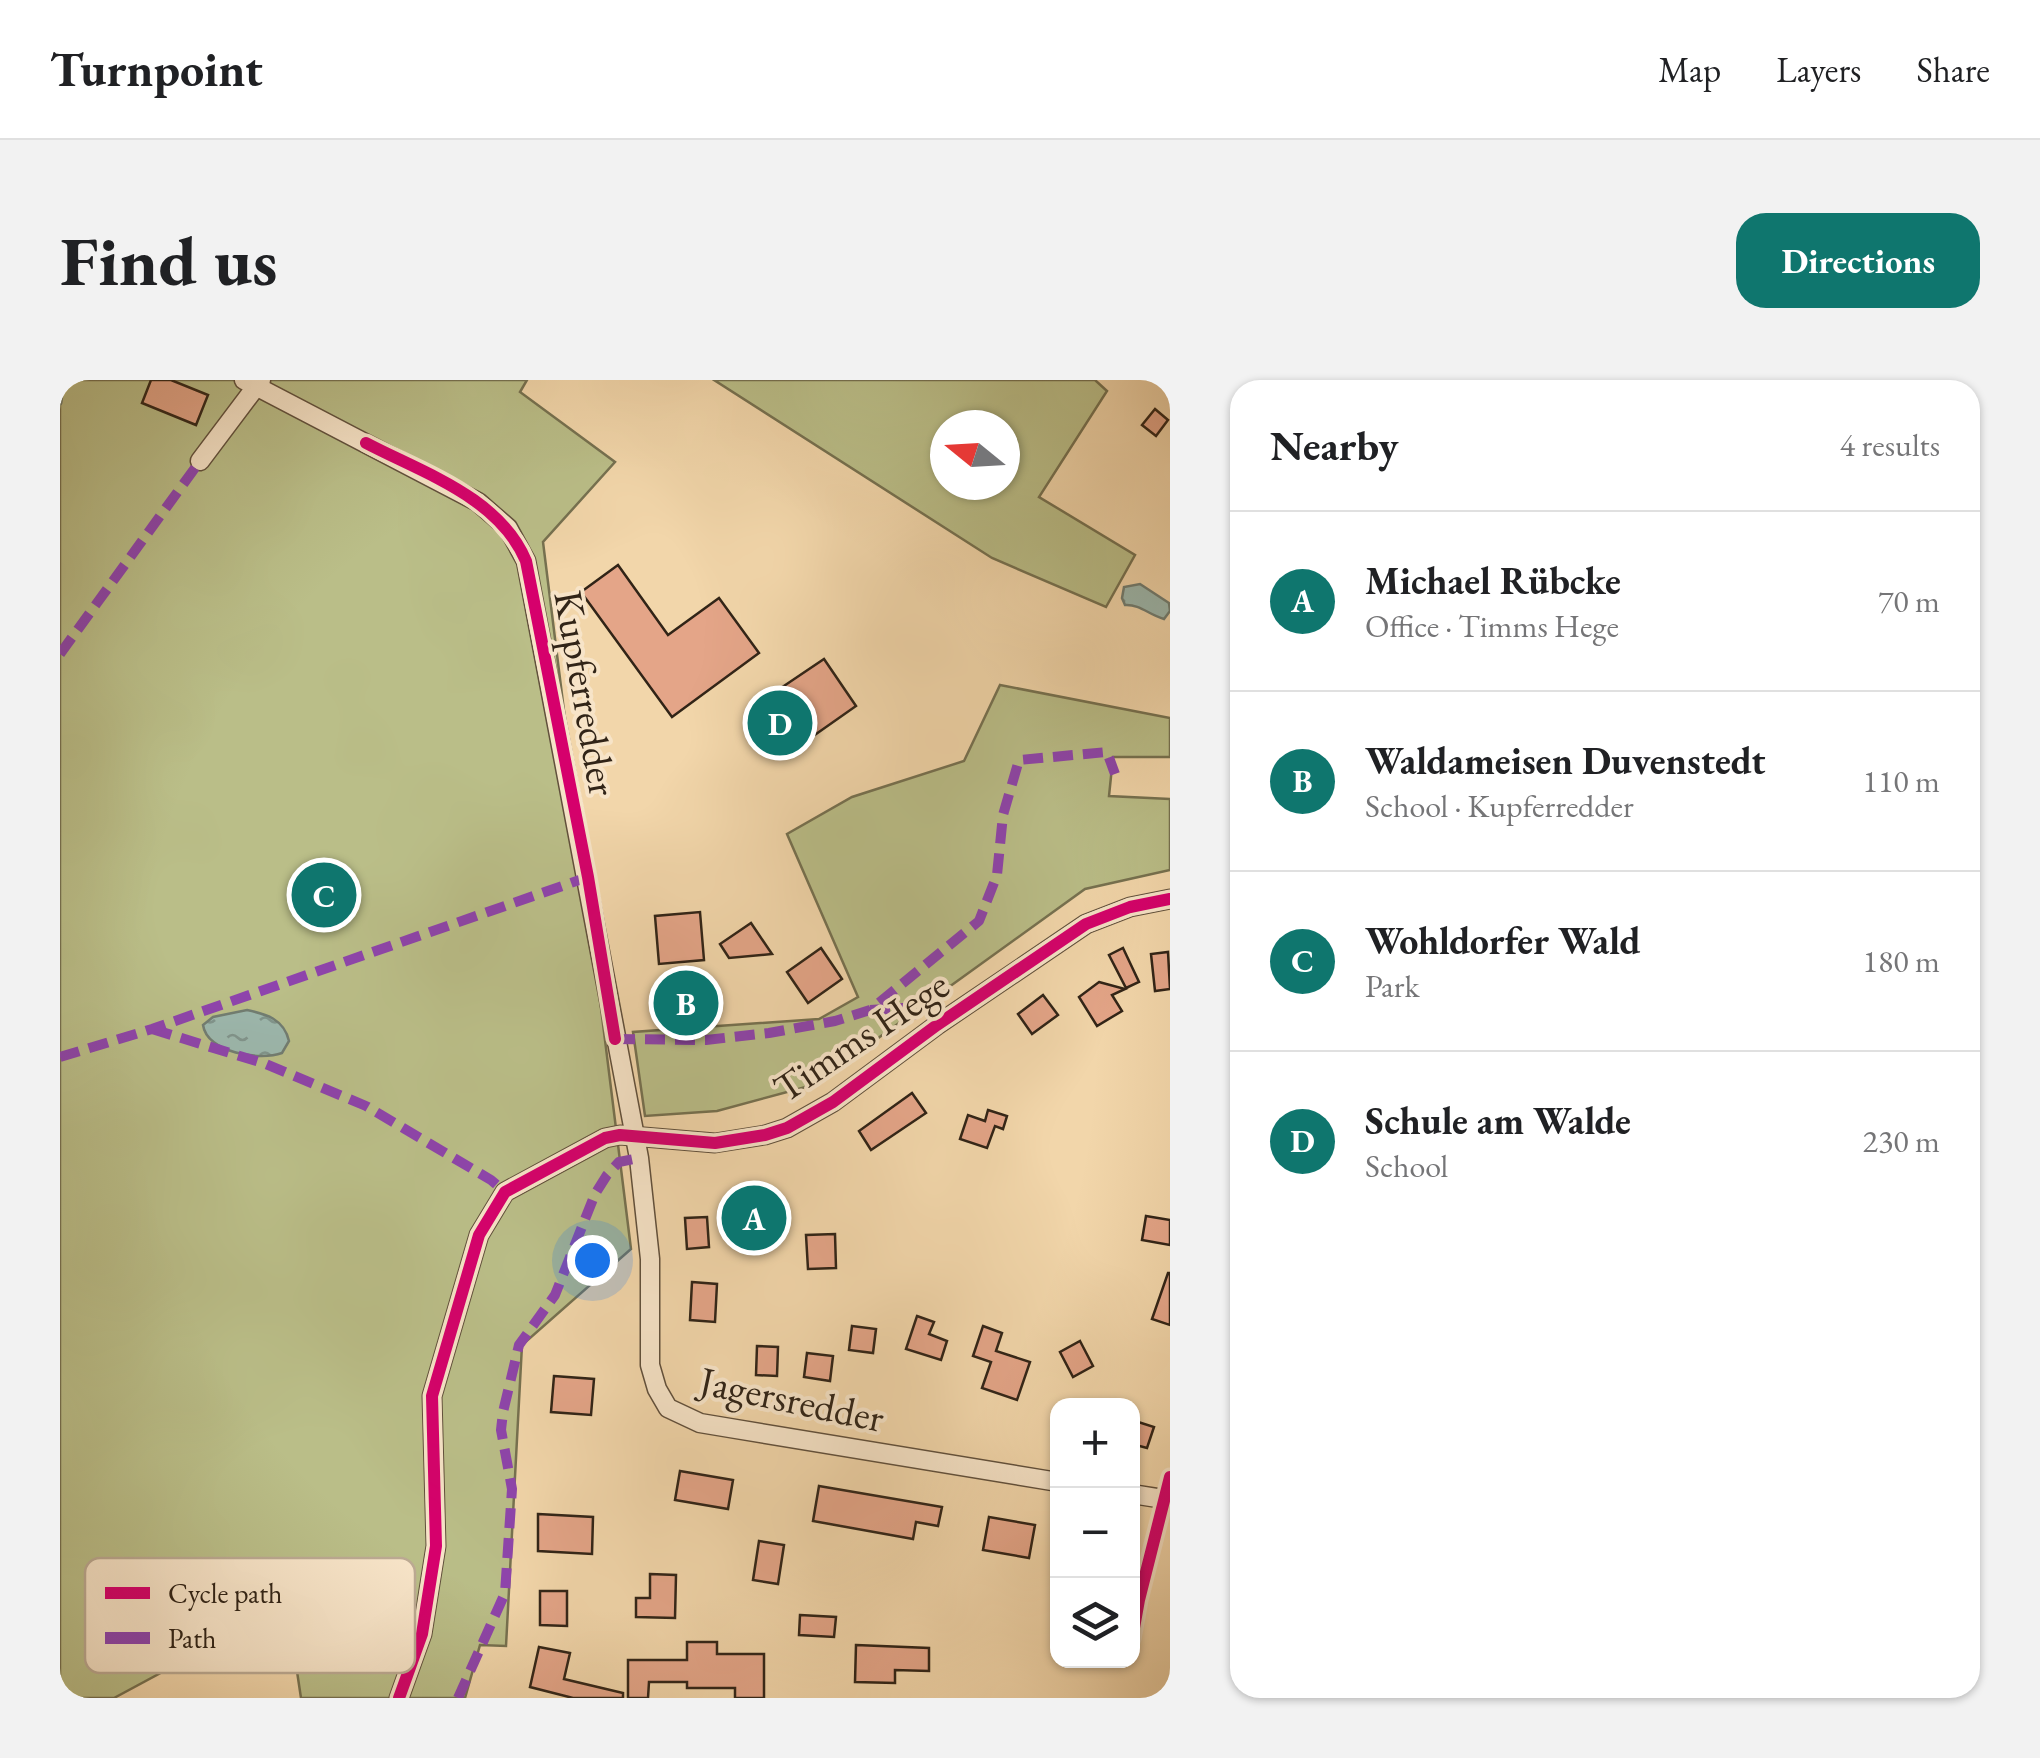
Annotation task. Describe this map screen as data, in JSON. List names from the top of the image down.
{
  "streets": {
    "street": ["Kupferredder", "Timms Hege", "Jagersredder"]
  },
  "crossings": [
    ["Kupferredder", "Timms Hege"],
    ["Kupferredder", "Jagersredder"],
    ["Timms Hege", "Jagersredder"]
  ],
  "legend": ["Cycle path", "Path"],
  "north": "left",
  "page": {
    "header": "Turnpoint",
    "nav": ["Map", "Layers", "Share"],
    "buttons": "Directions",
    "title": "Find us",
    "heading": ["Nearby", "4 results"],
    "list": [
      {
        "mark": "A",
        "name": "Michael Rübcke",
        "note": "Office · Timms Hege",
        "value": "70 m"
      },
      {
        "mark": "B",
        "name": "Waldameisen Duvenstedt",
        "note": "School · Kupferredder",
        "value": "110 m"
      },
      {
        "mark": "C",
        "name": "Wohldorfer Wald",
        "note": "Park",
        "value": "180 m"
      },
      {
        "mark": "D",
        "name": "Schule am Walde",
        "note": "School",
        "value": "230 m"
      }
    ],
    "pins": [
      "D",
      "C",
      "B",
      "A"
    ],
    "map_buttons": ["+", "−"]
  }
}
